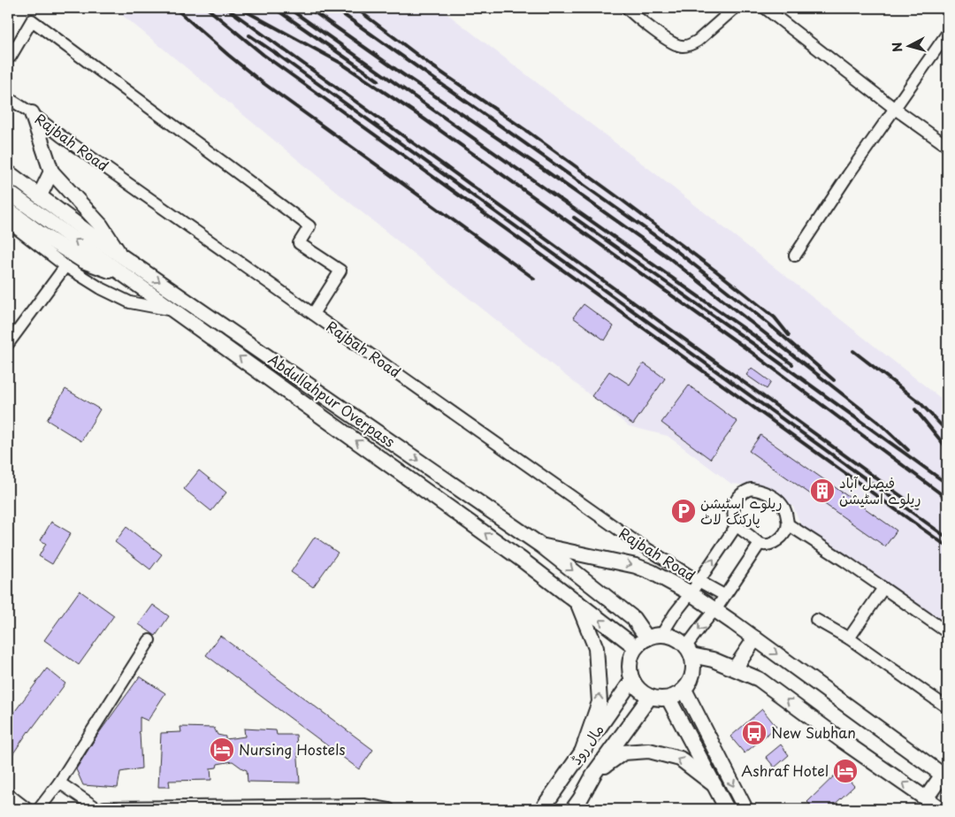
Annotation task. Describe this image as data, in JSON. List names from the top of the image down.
{
  "streets": {
    "main road": ["Rajbah Road", "Abdullahpur Overpass", "مال روڈ"]
  },
  "crossings": [
    ["Rajbah Road", "Abdullahpur Overpass"],
    ["Abdullahpur Overpass", "مال روڈ"]
  ],
  "places": {
    "building": ["فیصل آباد ریلوے اسٹیشن"],
    "parking": ["ریلوے اسٹیشن پارکنگ لاٹ"],
    "bus stop": ["New Subhan"],
    "hotel": ["Nursing Hostels", "Ashraf Hotel"]
  },
  "north": "left"
}
